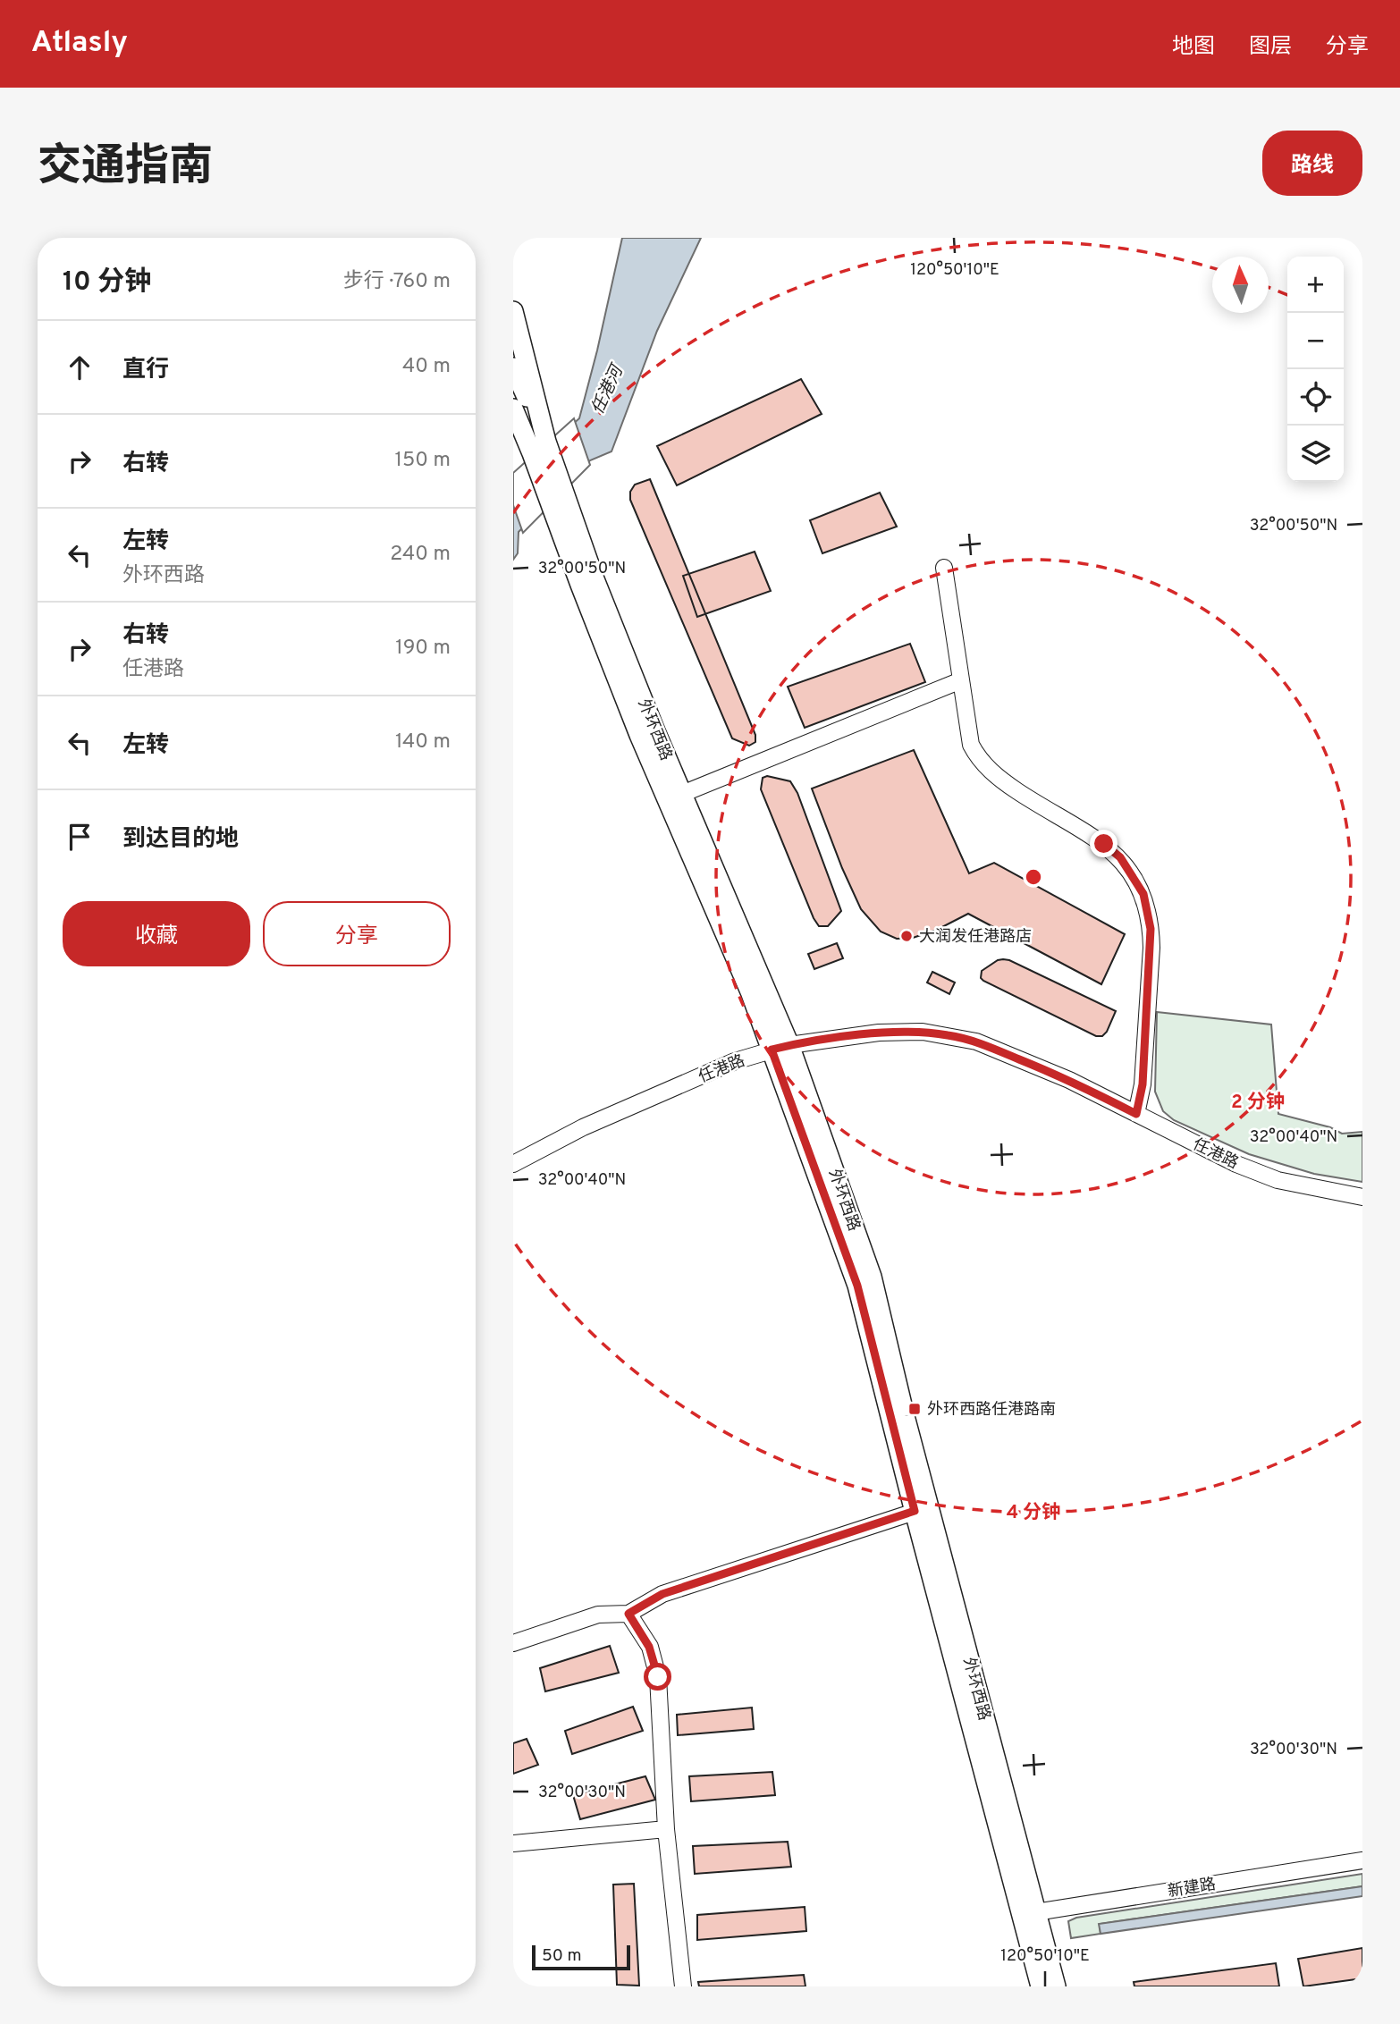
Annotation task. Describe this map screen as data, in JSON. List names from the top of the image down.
{
  "streets": {
    "main road": ["外环西路"],
    "street": ["任港路", "新建路"]
  },
  "crossings": [
    ["外环西路", "任港路"],
    ["外环西路", "新建路"]
  ],
  "water": ["任港河"],
  "places": {
    "other": ["大润发任港路店"],
    "transit": ["外环西路任港路南"]
  },
  "scale_bar": "50 m",
  "north": "top",
  "page": {
    "header": "Atlasly",
    "nav": ["地图", "图层", "分享"],
    "title": "交通指南",
    "buttons": [
      "路线",
      ["收藏", "分享"]
    ],
    "heading": ["10 分钟", "步行 · 760 m"],
    "map_buttons": ["+", "−"],
    "list": [
      ["直行", "40 m"],
      ["右转", "150 m"],
      ["左转", "外环西路", "240 m"],
      ["右转", "任港路", "190 m"],
      ["左转", "140 m"],
      "到达目的地"
    ],
    "scale": "50 m"
  },
  "coordinates": [
    "120°50'10\"E",
    "32°00'50\"N",
    "32°00'40\"N",
    "32°00'30\"N"
  ],
  "rings": ["2 分钟", "4 分钟"]
}
